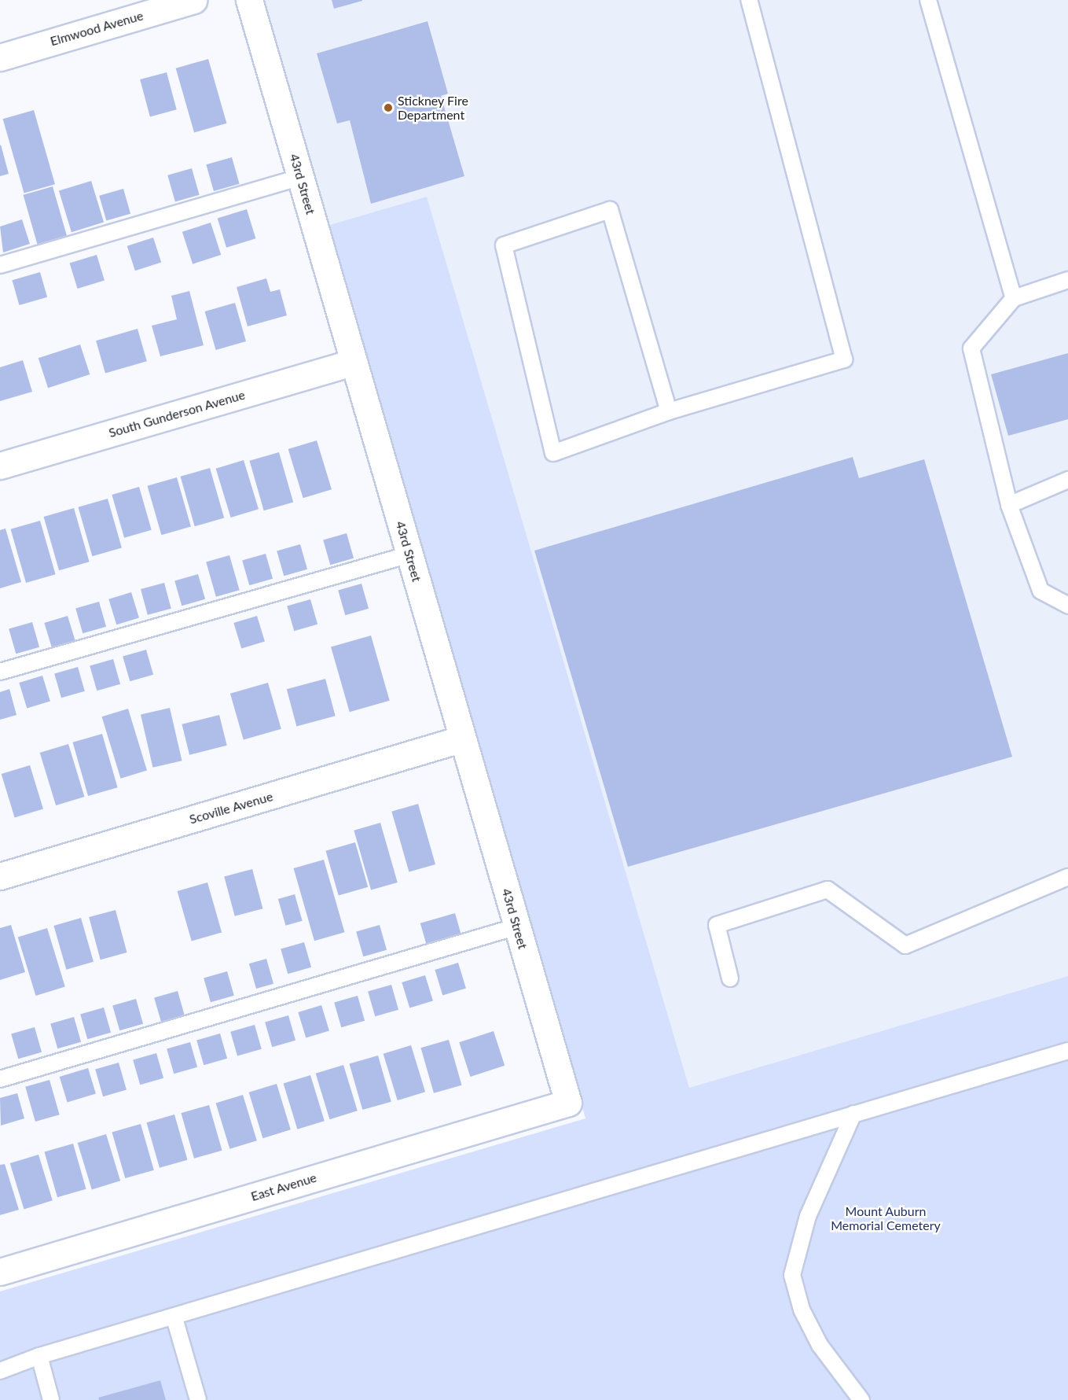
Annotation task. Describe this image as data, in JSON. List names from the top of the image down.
{
  "streets": {
    "street": [
      "Elmwood Avenue",
      "43rd Street",
      "South Gunderson Avenue",
      "Scoville Avenue",
      "East Avenue"
    ]
  },
  "crossings": [
    ["43rd Street", "South Gunderson Avenue"],
    ["43rd Street", "Scoville Avenue"],
    ["43rd Street", "East Avenue"]
  ],
  "parks": ["Mount Auburn Memorial Cemetery"],
  "places": ["Stickney Fire Department"]
}
